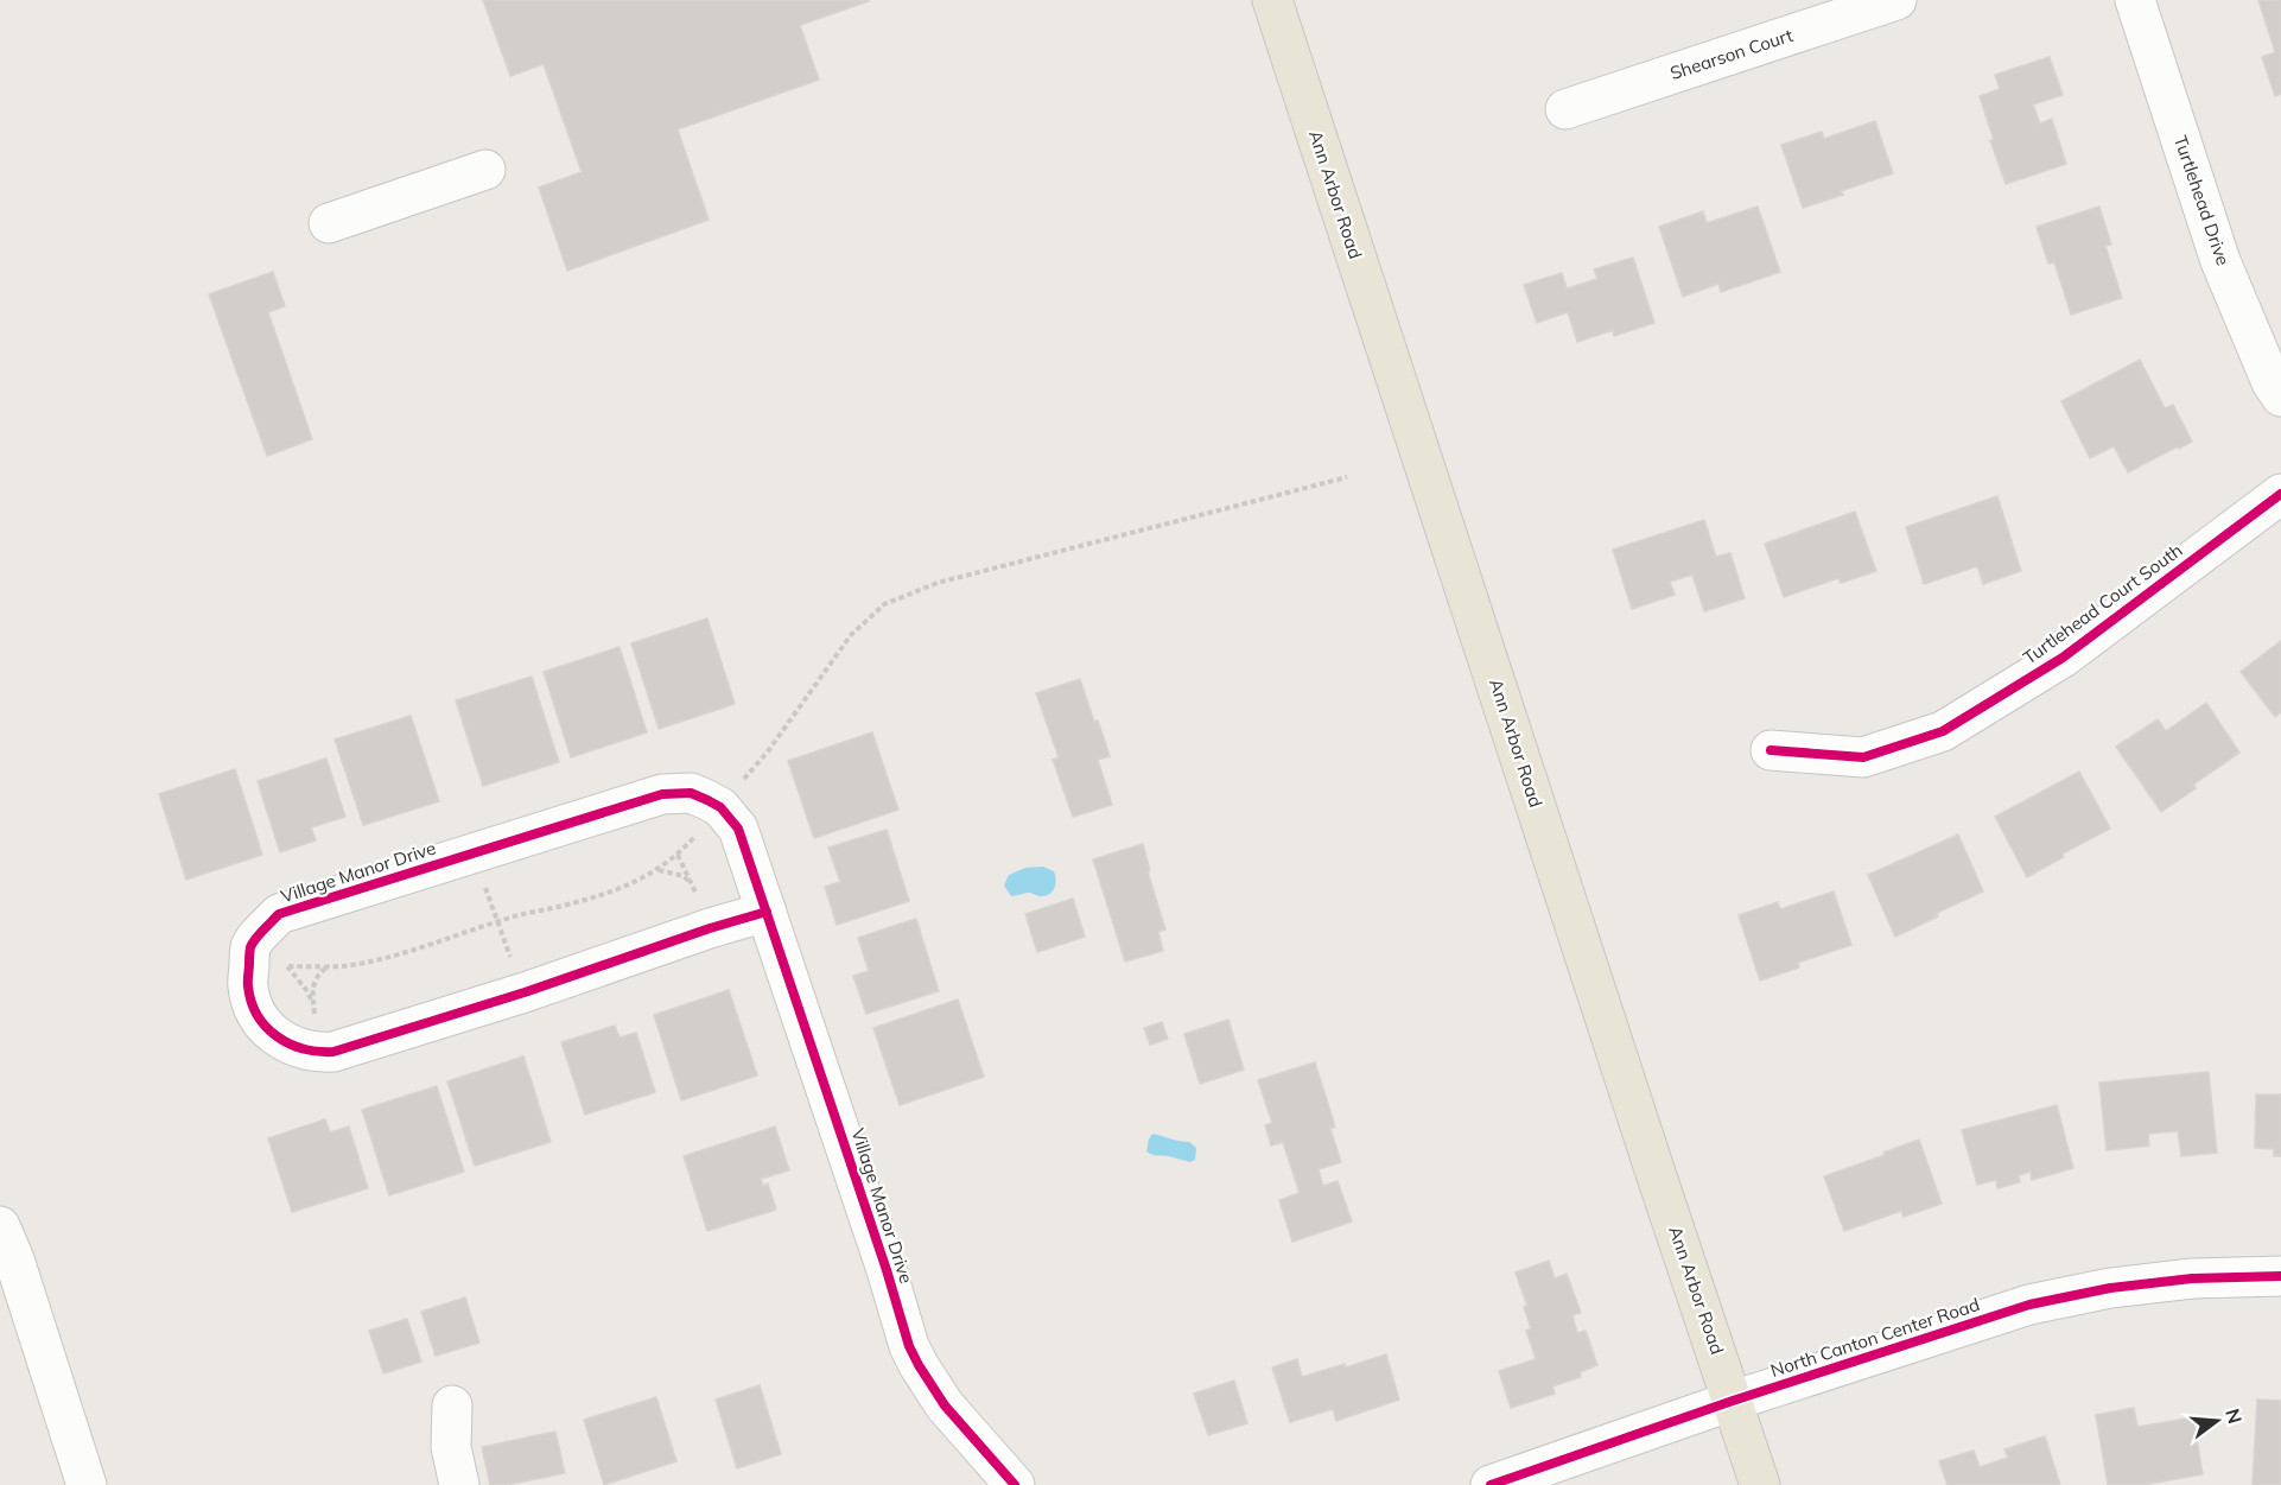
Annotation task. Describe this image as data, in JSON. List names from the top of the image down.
{
  "streets": {
    "main road": ["Ann Arbor Road"],
    "street": [
      "Shearson Court",
      "Turtlehead Drive",
      "Turtlehead Court South",
      "Village Manor Drive",
      "North Canton Center Road"
    ]
  },
  "crossings": [
    ["Ann Arbor Road", "North Canton Center Road"]
  ],
  "north": "right"
}
